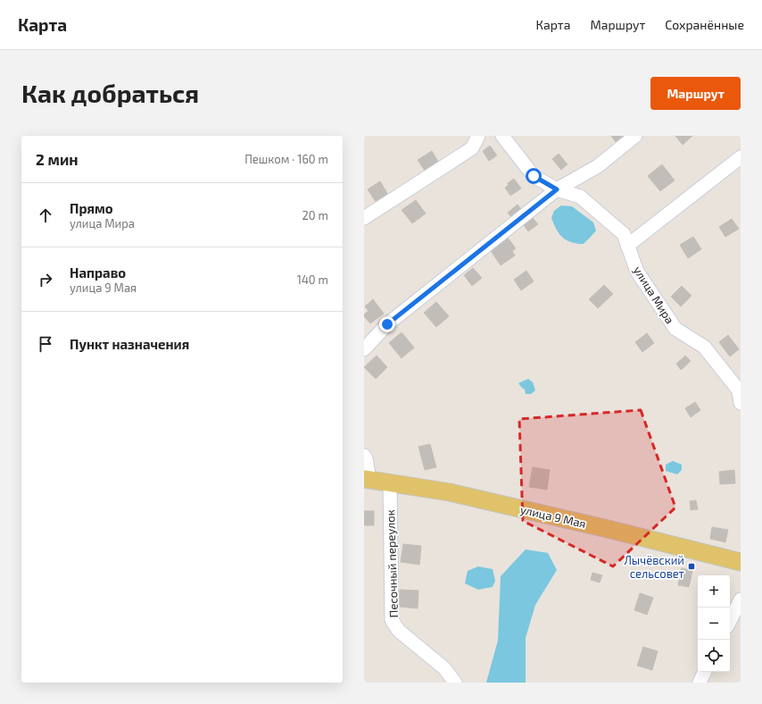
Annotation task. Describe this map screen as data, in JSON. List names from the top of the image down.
{
  "streets": {
    "main road": ["улица 9 Мая"],
    "street": ["улица Мира", "Песочный переулок"]
  },
  "crossings": [
    ["улица 9 Мая", "Песочный переулок"]
  ],
  "places": {
    "transit": ["Лычёвский сельсовет"]
  },
  "page": {
    "header": "Карта",
    "nav": ["Карта", "Маршрут", "Сохранённые"],
    "buttons": "Маршрут",
    "title": "Как добраться",
    "heading": ["2 мин", "Пешком · 160 m"],
    "list": [
      ["Прямо", "улица Мира", "20 m"],
      ["Направо", "улица 9 Мая", "140 m"],
      "Пункт назначения"
    ],
    "map_buttons": ["+", "−"]
  }
}
